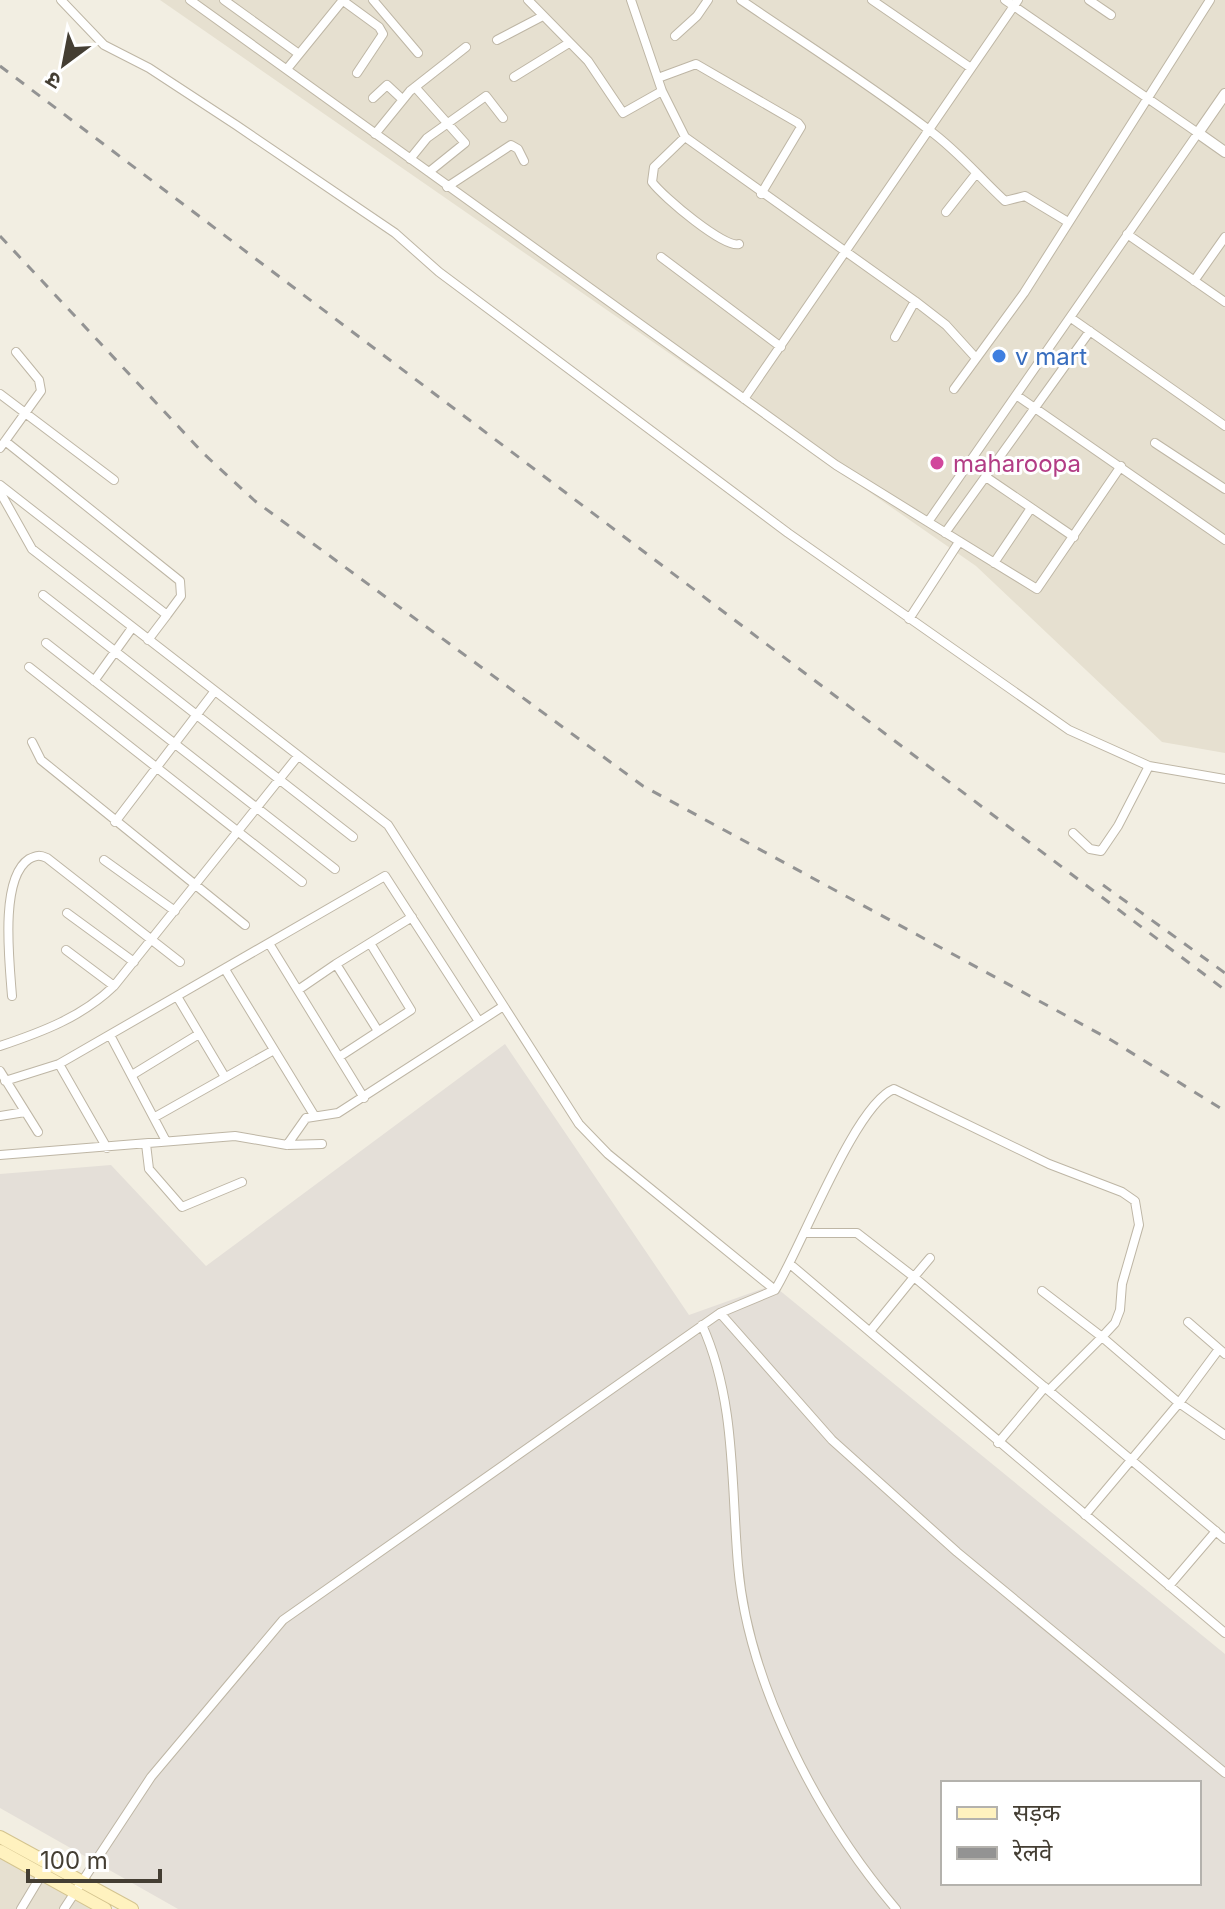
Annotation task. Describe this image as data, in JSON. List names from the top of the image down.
{
  "places": ["v mart", "maharoopa"],
  "legend": ["सड़क", "रेलवे"],
  "scale_bar": "100 m",
  "north": "bottom left"
}
